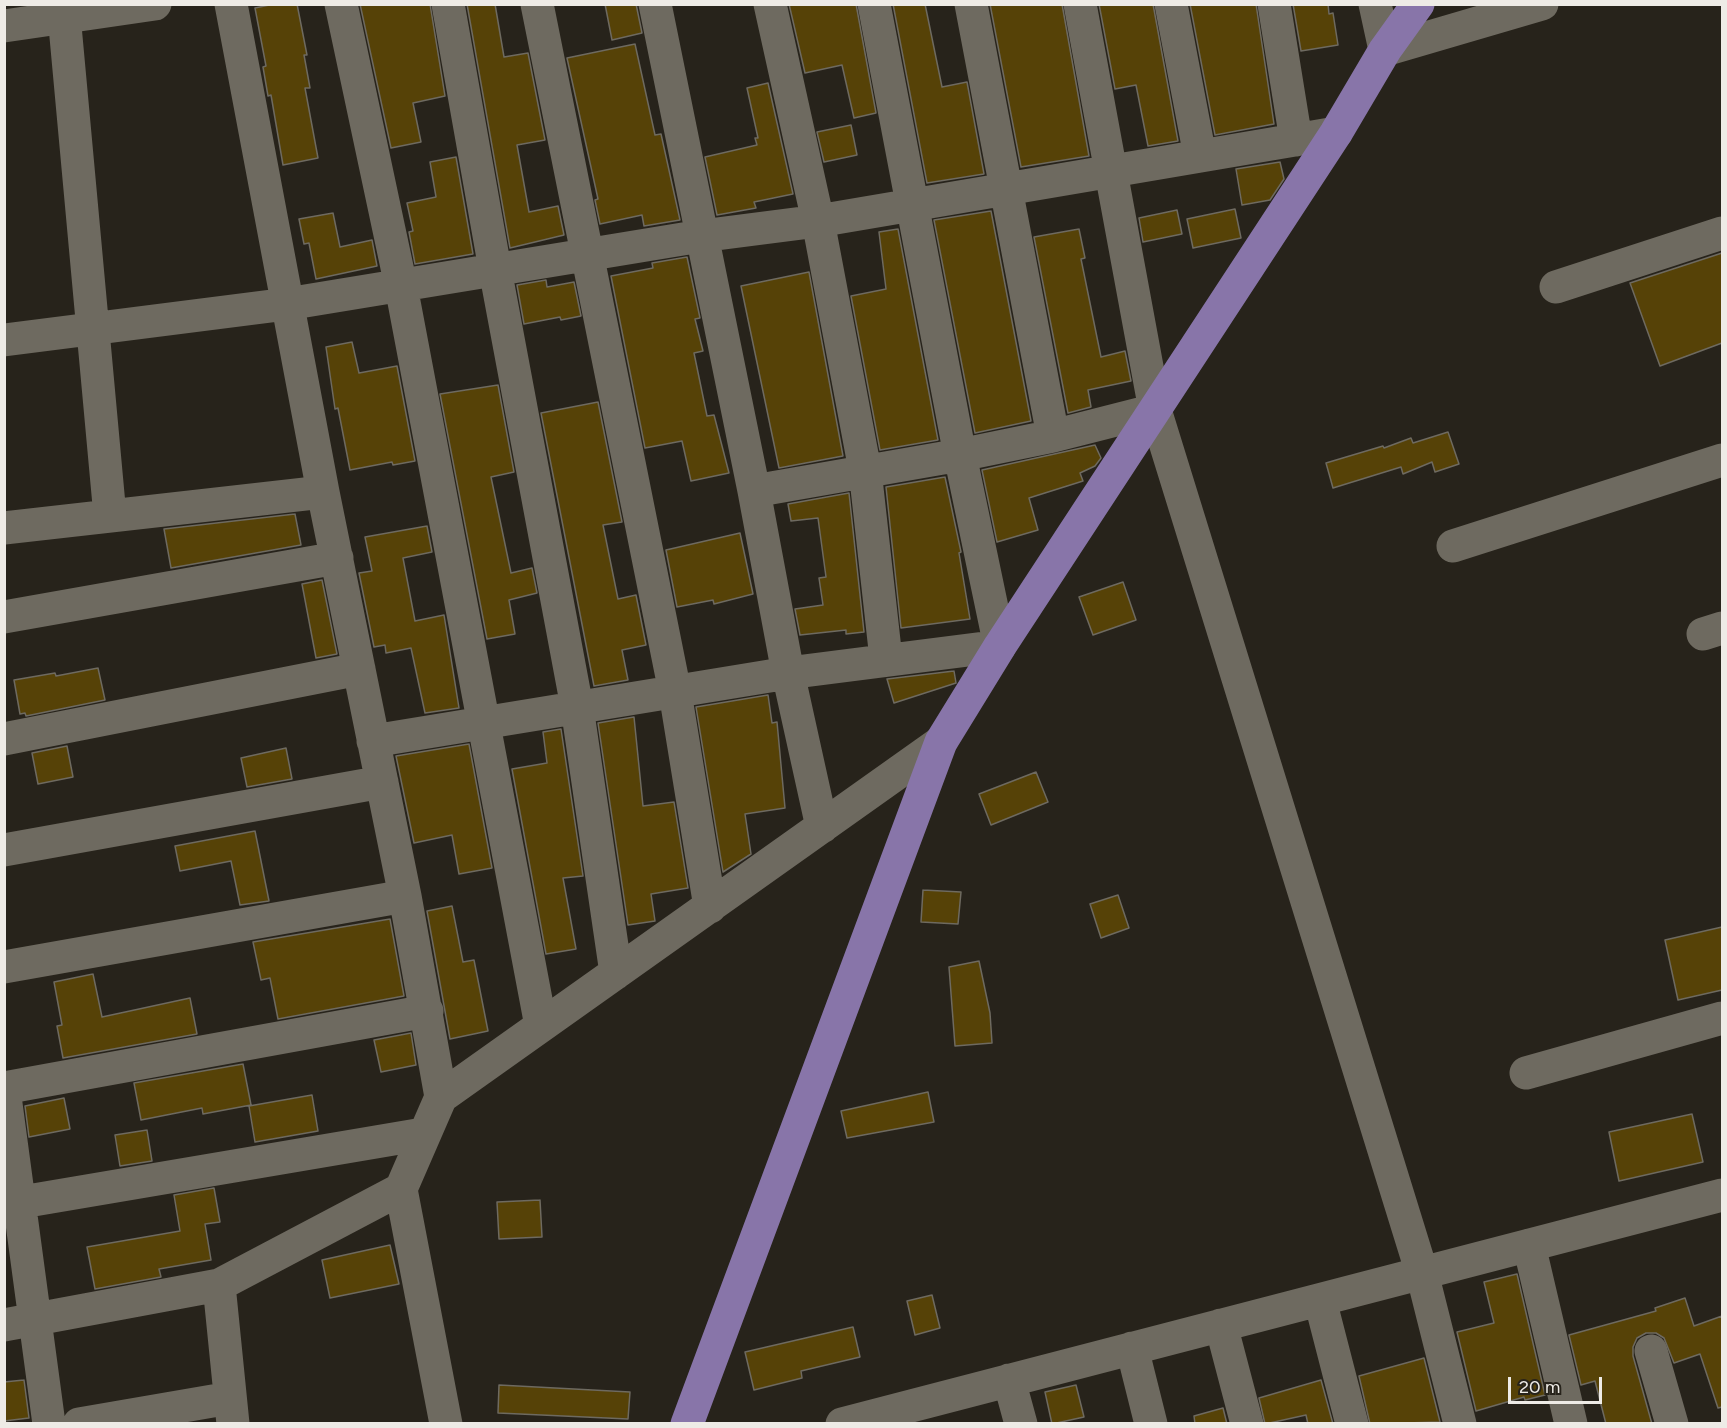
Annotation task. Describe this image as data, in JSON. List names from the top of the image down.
{
  "scale_bar": "20 m"
}
